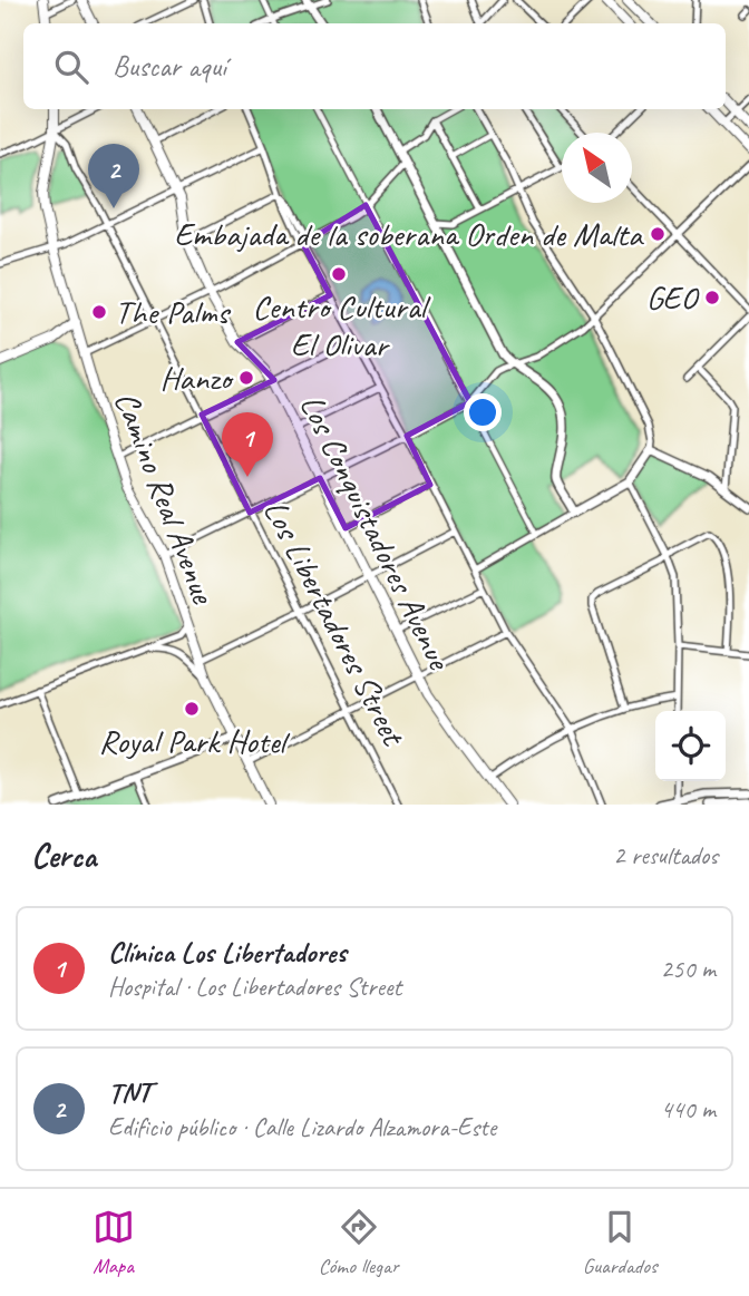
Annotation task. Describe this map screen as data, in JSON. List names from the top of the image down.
{
  "streets": {
    "main road": ["Camino Real Avenue", "Los Conquistadores Avenue"],
    "street": ["Los Libertadores Street"]
  },
  "crossings": [
    ["Camino Real Avenue", "Los Libertadores Street"]
  ],
  "places": [
    "Embajada de la soberana Orden de Malta",
    "Centro Cultural El Olivar",
    "GEO",
    "The Palms",
    "Hanzo",
    "Royal Park Hotel"
  ],
  "north": "top left",
  "page": {
    "search": "Buscar aquí",
    "pins": ["2", "1"],
    "heading": ["Cerca", "2 resultados"],
    "list": [
      {
        "mark": "1",
        "name": "Clínica Los Libertadores",
        "note": "Hospital · Los Libertadores Street",
        "value": "250 m"
      },
      {
        "mark": "2",
        "name": "TNT",
        "note": "Edificio público · Calle Lizardo Alzamora-Este",
        "value": "440 m"
      }
    ],
    "nav": ["Mapa", "Cómo llegar", "Guardados"]
  }
}
